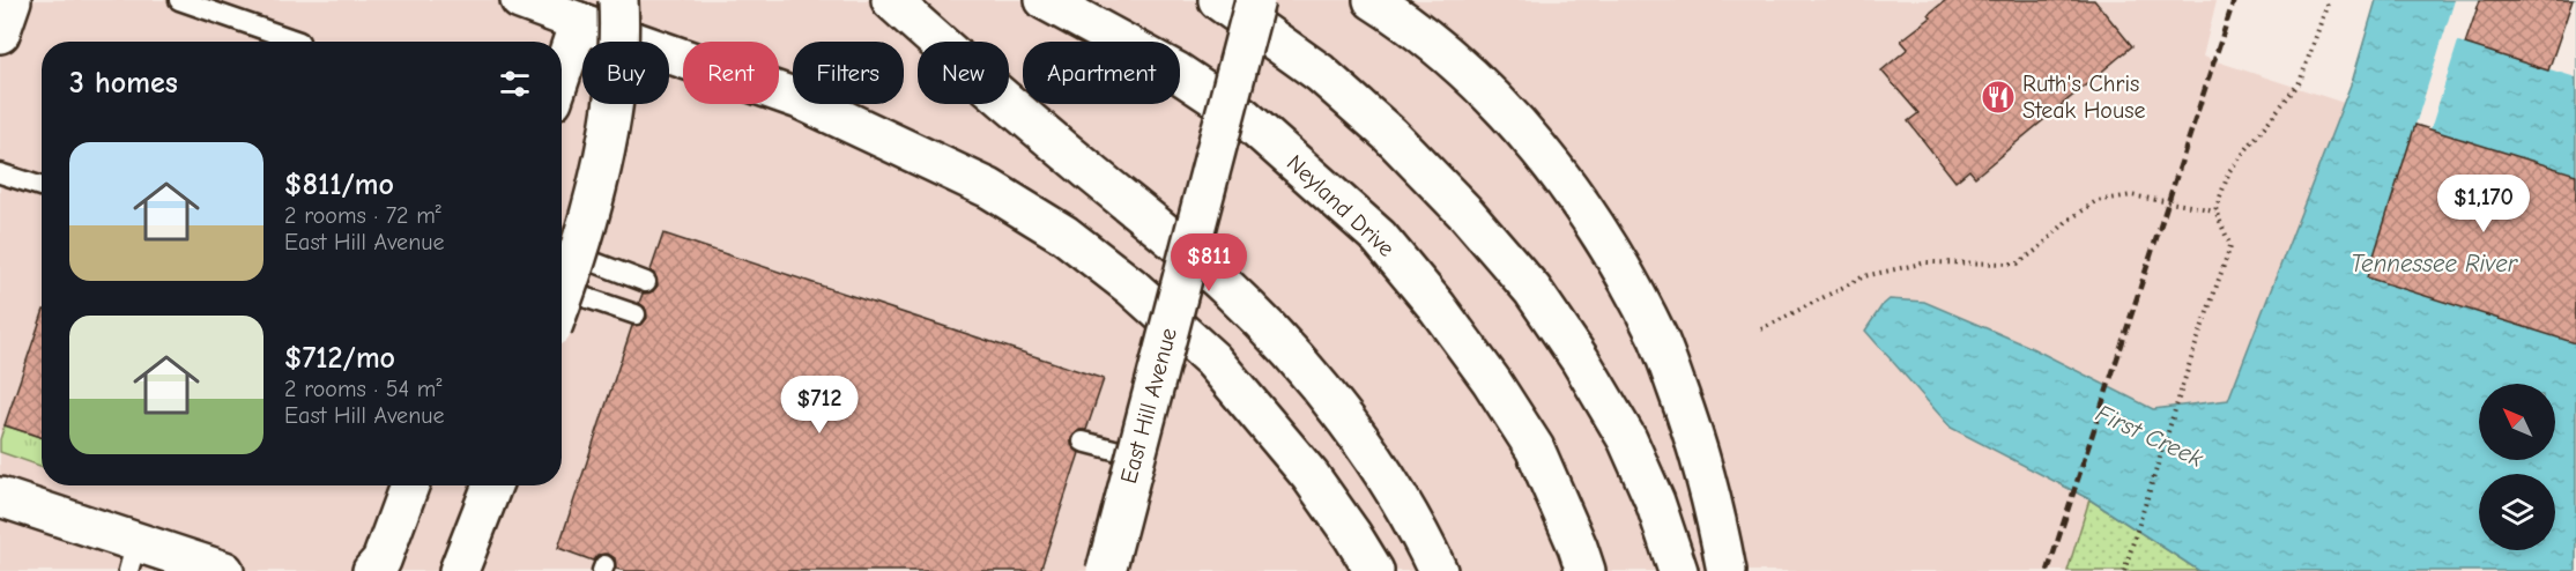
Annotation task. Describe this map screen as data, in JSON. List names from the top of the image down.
{
  "streets": {
    "main road": ["Neyland Drive", "East Hill Avenue"]
  },
  "water": ["Tennessee River", "First Creek"],
  "places": {
    "restaurant": ["Ruth's Chris Steak House"]
  },
  "north": "top left",
  "page": {
    "chip": [
      "Buy",
      "Rent",
      "Filters",
      "New",
      "Apartment"
    ],
    "heading": "3 homes",
    "list": [
      {
        "name": "$811/mo",
        "note": "2 rooms · 72 m² · East Hill Avenue"
      },
      {
        "name": "$712/mo",
        "note": "2 rooms · 54 m² · East Hill Avenue"
      }
    ],
    "price": ["$1,170", "$811", "$712"]
  }
}
